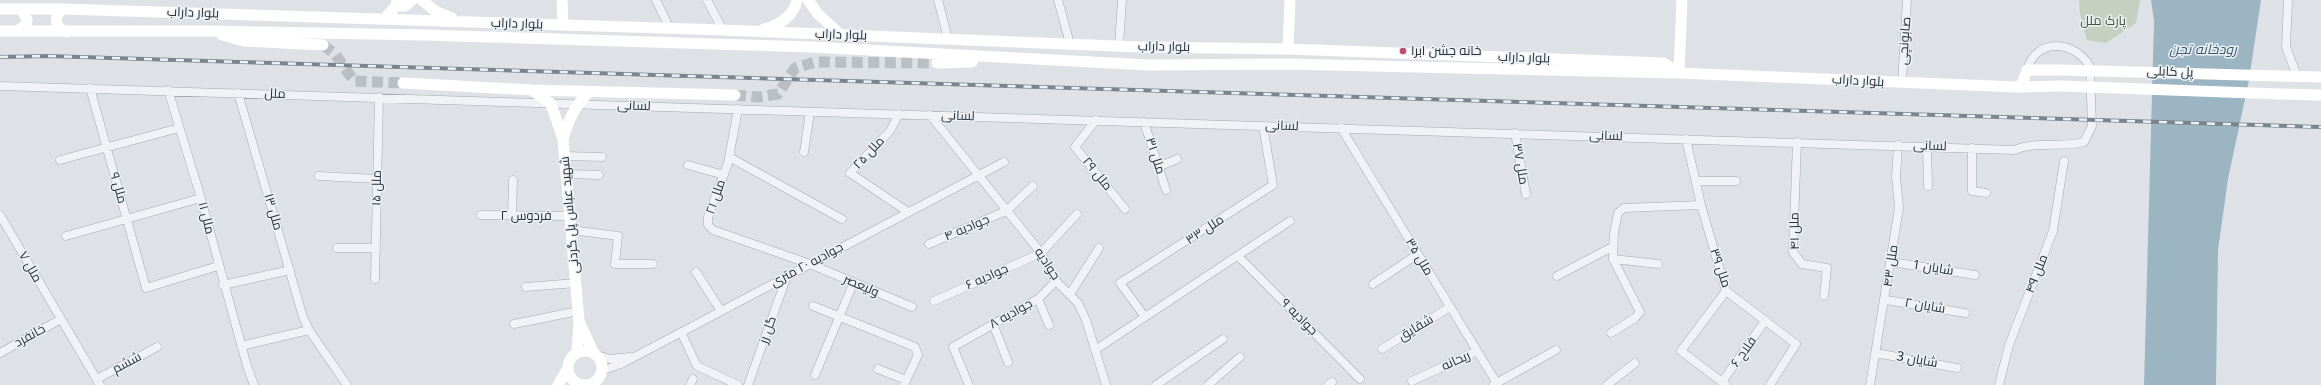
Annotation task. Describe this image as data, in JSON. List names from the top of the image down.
{
  "streets": {
    "main road": ["بلوار داراب", "پل کابلی", "شهید عباس پل گردنی"],
    "street": [
      "صابونچی",
      "ملل",
      "لسانی",
      "ملل ۲۵",
      "ملل ۳۱",
      "ملل ۳۷",
      "ملل ۲۹",
      "ملل ۹",
      "ملل ۱۵",
      "ملل ۲۱",
      "ملل ۱۳",
      "فردوس ۲",
      "ملل ۱۱",
      "جوادیه ۴",
      "ملل ۳۳",
      "ملل ۴۱",
      "ملل ۳۵",
      "جوادیه",
      "جوادیه ۲۰ متری",
      "ملل ۴۳",
      "ملل ۷",
      "ملل ۳۹",
      "شایان 1",
      "ملل ۴۹",
      "جوادیه ۶",
      "ولیعصر",
      "شایان ۲",
      "جوادیه ۸",
      "جوادیه ۹",
      "شقایق",
      "گل رز",
      "خانفرد",
      "فلاح ۶",
      "شایان 3",
      "ریحانه",
      "ششم"
    ]
  },
  "crossings": [
    ["بلوار داراب", "صابونچی"],
    ["بلوار داراب", "پل کابلی"],
    ["پل کابلی", "لسانی"],
    ["ملل", "لسانی"],
    ["ملل", "ملل ۹"],
    ["ملل", "ملل ۱۵"],
    ["ملل", "ملل ۱۳"],
    ["ملل", "شهید عباس پل گردنی"],
    ["ملل", "ملل ۱۱"],
    ["لسانی", "ملل ۲۵"],
    ["لسانی", "ملل ۳۱"],
    ["لسانی", "ملل ۳۷"],
    ["لسانی", "ملل ۲۹"],
    ["لسانی", "ملل ۲۱"],
    ["لسانی", "شهید عباس پل گردنی"],
    ["لسانی", "ملل ۳۳"],
    ["لسانی", "ملل ۴۱"],
    ["لسانی", "ملل ۳۵"],
    ["لسانی", "جوادیه"],
    ["لسانی", "ملل ۴۳"],
    ["لسانی", "ملل ۳۹"],
    ["ملل ۲۵", "جوادیه ۲۰ متری"],
    ["ملل ۹", "ملل ۱۱"],
    ["ملل ۲۱", "جوادیه ۲۰ متری"],
    ["ملل ۲۱", "ولیعصر"],
    ["شهید عباس پل گردنی", "فردوس ۲"],
    ["شهید عباس پل گردنی", "جوادیه ۲۰ متری"],
    ["جوادیه ۴", "جوادیه"],
    ["ملل ۳۵", "شقایق"],
    ["ملل ۳۵", "ریحانه"],
    ["جوادیه", "جوادیه ۲۰ متری"],
    ["جوادیه", "جوادیه ۶"],
    ["جوادیه", "جوادیه ۸"],
    ["جوادیه ۲۰ متری", "ولیعصر"],
    ["جوادیه ۲۰ متری", "گل رز"],
    ["ملل ۴۳", "شایان 1"],
    ["ملل ۴۳", "شایان ۲"],
    ["ملل ۴۳", "شایان 3"],
    ["ملل ۷", "خانفرد"],
    ["ملل ۷", "ششم"],
    ["ملل ۳۹", "فلاح ۶"]
  ],
  "water": ["رودخانه تجن"],
  "parks": ["پارک ملل"],
  "places": ["خانه جشن ابرا"]
}
